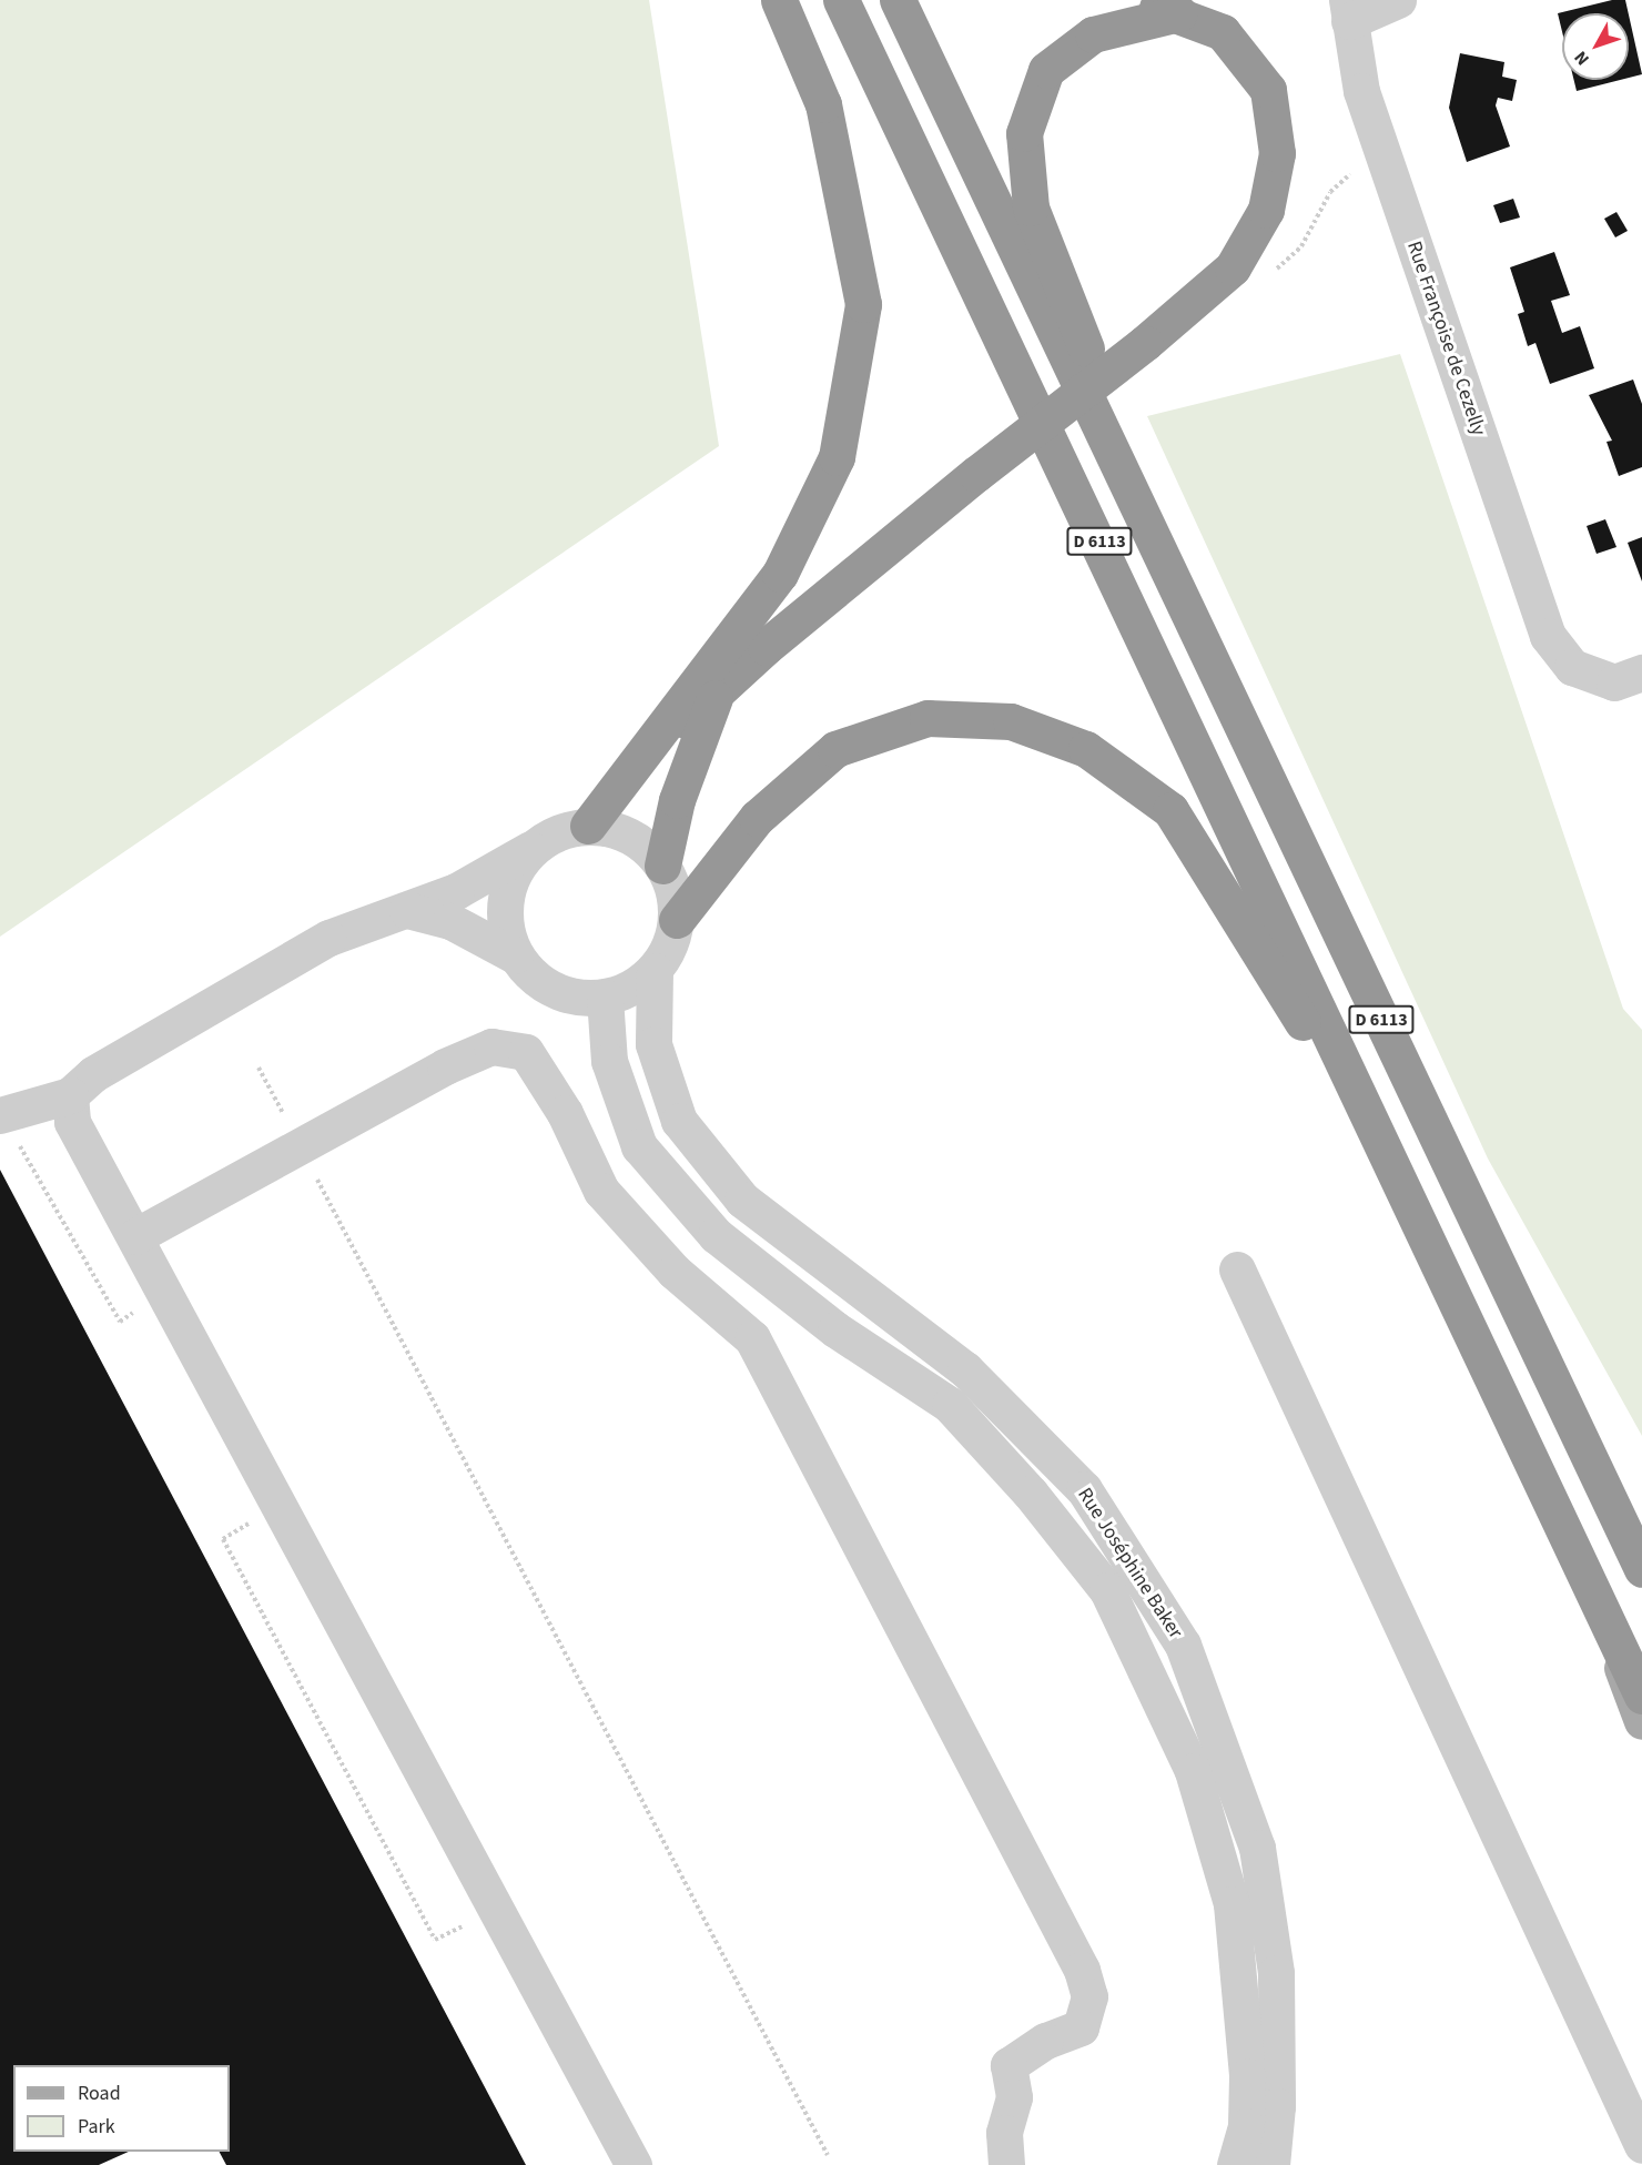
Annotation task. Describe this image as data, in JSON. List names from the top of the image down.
{
  "streets": {
    "highway": ["D 6113"],
    "street": ["Rue Françoise de Cezelly", "Rue Joséphine Baker"]
  },
  "legend": ["Road", "Park"],
  "north": "bottom left"
}
